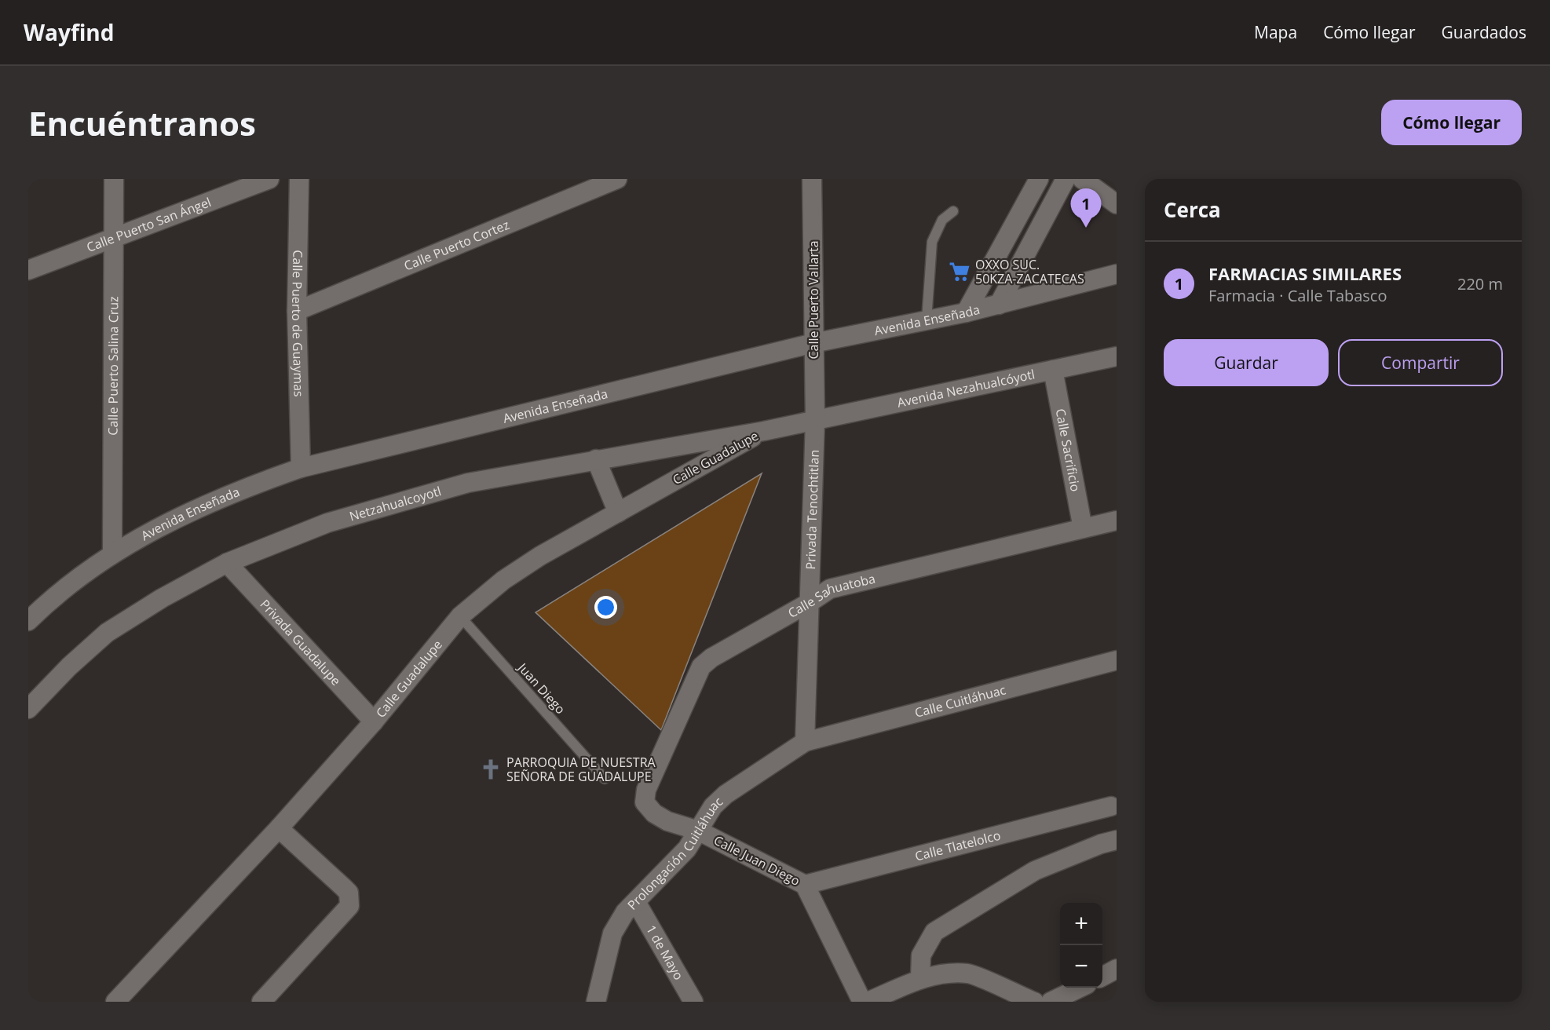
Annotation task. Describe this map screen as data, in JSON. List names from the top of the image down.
{
  "streets": {
    "street": [
      "Calle Puerto San Ángel",
      "Calle Puerto Cortez",
      "Calle Puerto Vallarta",
      "Avenida Enseñada",
      "Calle Puerto de Guaymas",
      "Calle Puerto Salina Cruz",
      "Avenida Nezahualcóyotl",
      "Calle Sacrificio",
      "Calle Guadalupe",
      "Netzahualcoyotl",
      "Privada Tenochtitlan",
      "Calle Sahuatoba",
      "Privada Guadalupe",
      "Calle Cuitláhuac",
      "Calle Tlatelolco",
      "Prolongación Cuitláhuac",
      "Calle Juan Diego",
      "1 de Mayo"
    ],
    "lane": ["Juan Diego"]
  },
  "crossings": [
    ["Calle Puerto San Ángel", "Calle Puerto Salina Cruz"],
    ["Calle Puerto Cortez", "Calle Puerto de Guaymas"],
    ["Calle Puerto Vallarta", "Avenida Enseñada"],
    ["Calle Puerto Vallarta", "Avenida Nezahualcóyotl"],
    ["Calle Puerto Vallarta", "Netzahualcoyotl"],
    ["Calle Puerto Vallarta", "Privada Tenochtitlan"],
    ["Avenida Enseñada", "Calle Puerto de Guaymas"],
    ["Avenida Enseñada", "Calle Puerto Salina Cruz"],
    ["Avenida Nezahualcóyotl", "Calle Sacrificio"],
    ["Avenida Nezahualcóyotl", "Netzahualcoyotl"],
    ["Avenida Nezahualcóyotl", "Privada Tenochtitlan"],
    ["Calle Sacrificio", "Calle Sahuatoba"],
    ["Calle Guadalupe", "Netzahualcoyotl"],
    ["Calle Guadalupe", "Privada Guadalupe"],
    ["Calle Guadalupe", "Juan Diego"],
    ["Netzahualcoyotl", "Privada Tenochtitlan"],
    ["Netzahualcoyotl", "Privada Guadalupe"],
    ["Privada Tenochtitlan", "Calle Sahuatoba"],
    ["Privada Tenochtitlan", "Calle Cuitláhuac"],
    ["Privada Tenochtitlan", "Prolongación Cuitláhuac"],
    ["Calle Sahuatoba", "Calle Juan Diego"],
    ["Calle Cuitláhuac", "Prolongación Cuitláhuac"],
    ["Calle Tlatelolco", "Calle Juan Diego"],
    ["Prolongación Cuitláhuac", "Calle Juan Diego"],
    ["Prolongación Cuitláhuac", "1 de Mayo"]
  ],
  "places": {
    "supermarket": ["OXXO SUC. 50KZA-ZACATECAS"],
    "church": ["PARROQUIA DE NUESTRA SEÑORA DE GUADALUPE"]
  },
  "page": {
    "header": "Wayfind",
    "nav": ["Mapa", "Cómo llegar", "Guardados"],
    "buttons": [
      "Cómo llegar",
      ["Guardar", "Compartir"]
    ],
    "title": "Encuéntranos",
    "heading": "Cerca",
    "pins": "1",
    "list": [
      {
        "mark": "1",
        "name": "FARMACIAS SIMILARES",
        "note": "Farmacia · Calle Tabasco",
        "value": "220 m"
      }
    ],
    "map_buttons": ["+", "−"]
  }
}
